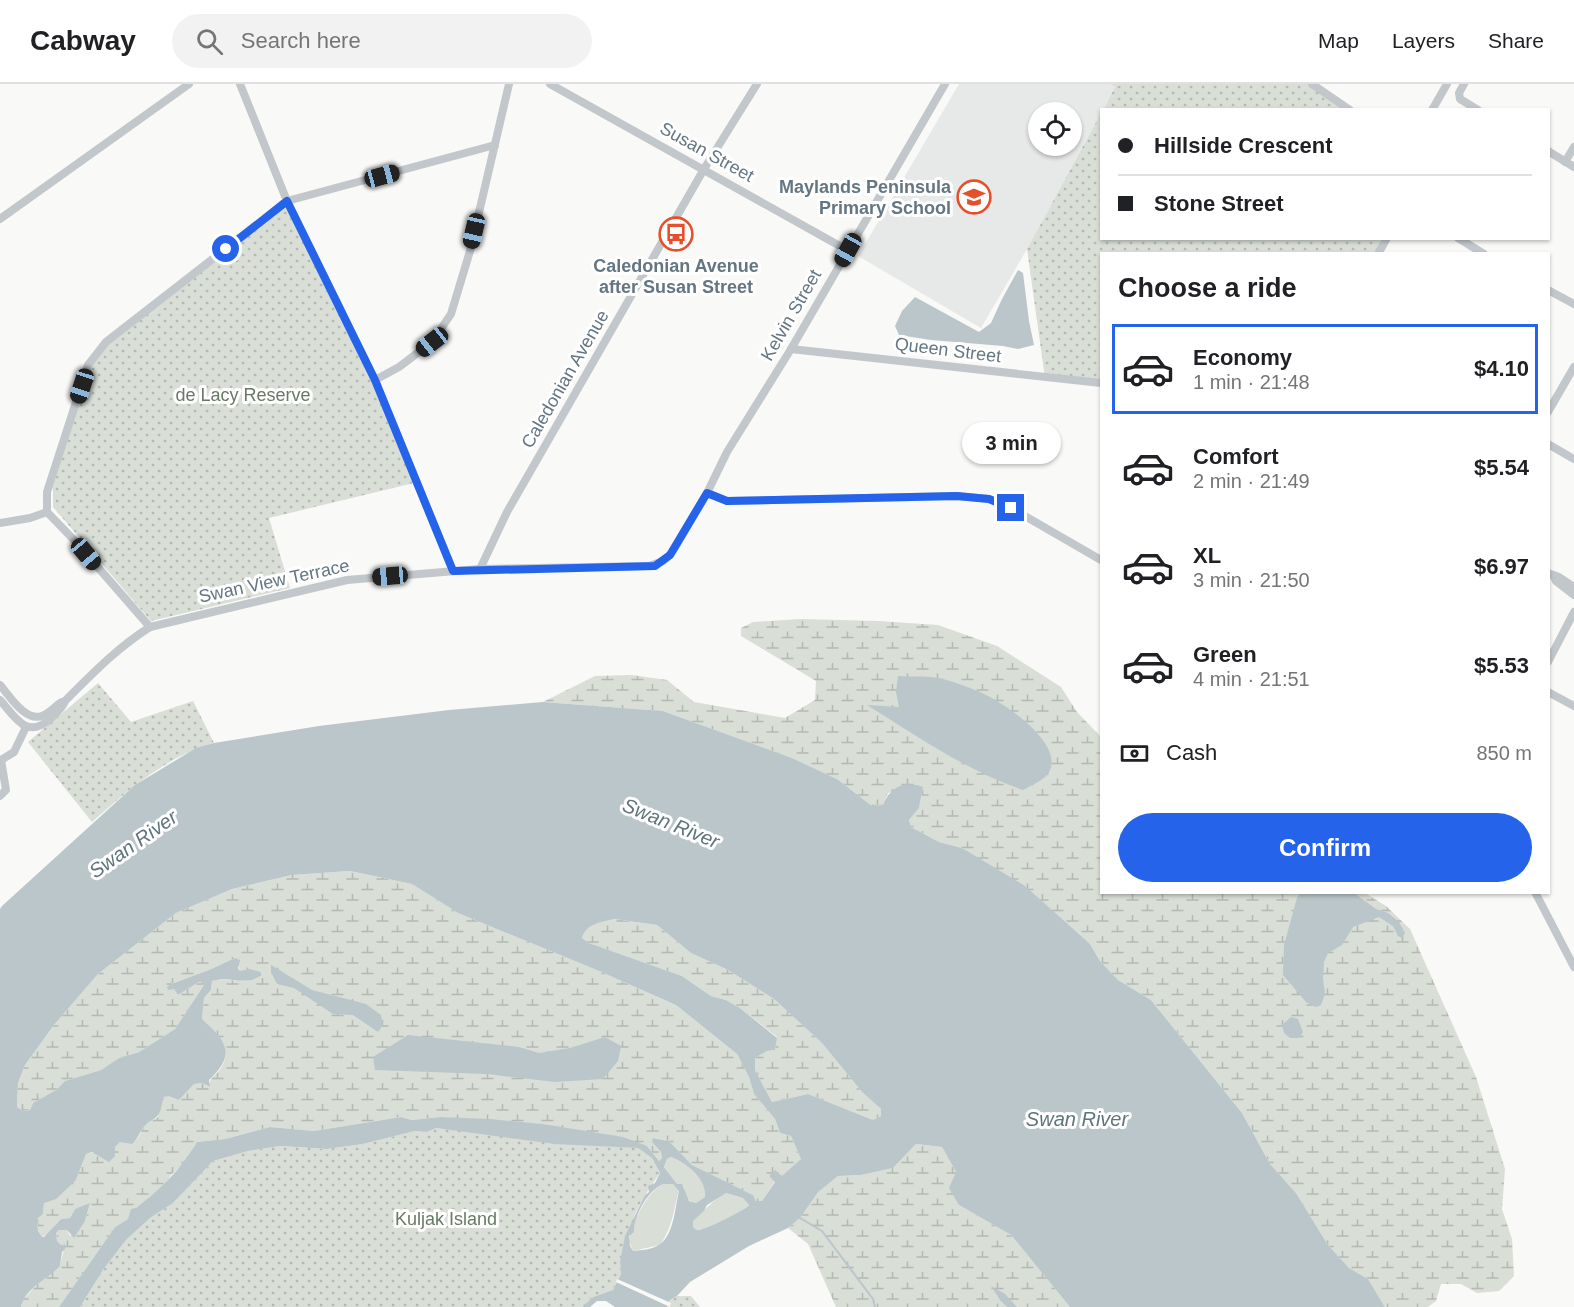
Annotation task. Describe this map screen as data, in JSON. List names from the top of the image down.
{
  "streets": {
    "street": [
      "Susan Street",
      "Kelvin Street",
      "Queen Street",
      "Caledonian Avenue",
      "Swan View Terrace"
    ]
  },
  "crossings": [
    ["Susan Street", "Kelvin Street"],
    ["Susan Street", "Caledonian Avenue"],
    ["Kelvin Street", "Queen Street"],
    ["Kelvin Street", "Swan View Terrace"],
    ["Caledonian Avenue", "Swan View Terrace"]
  ],
  "water": ["Swan River"],
  "parks": ["de Lacy Reserve", "Kuljak Island"],
  "places": {
    "school or university": ["Maylands Peninsula Primary School"],
    "bus stop": ["Caledonian Avenue after Susan Street"]
  },
  "page": {
    "header": "Cabway",
    "search": "Search here",
    "nav": ["Map", "Layers", "Share"],
    "banner": ["Hillside Crescent", "Stone Street"],
    "heading": "Choose a ride",
    "list": [
      {
        "name": "Economy",
        "note": "1 min · 21:48",
        "value": "$4.10"
      },
      {
        "name": "Comfort",
        "note": "2 min · 21:49",
        "value": "$5.54"
      },
      {
        "name": "XL",
        "note": "3 min · 21:50",
        "value": "$6.97"
      },
      {
        "name": "Green",
        "note": "4 min · 21:51",
        "value": "$5.53"
      }
    ],
    "bubble": "3 min",
    "pay": ["Cash", "850 m"],
    "buttons": "Confirm"
  }
}
